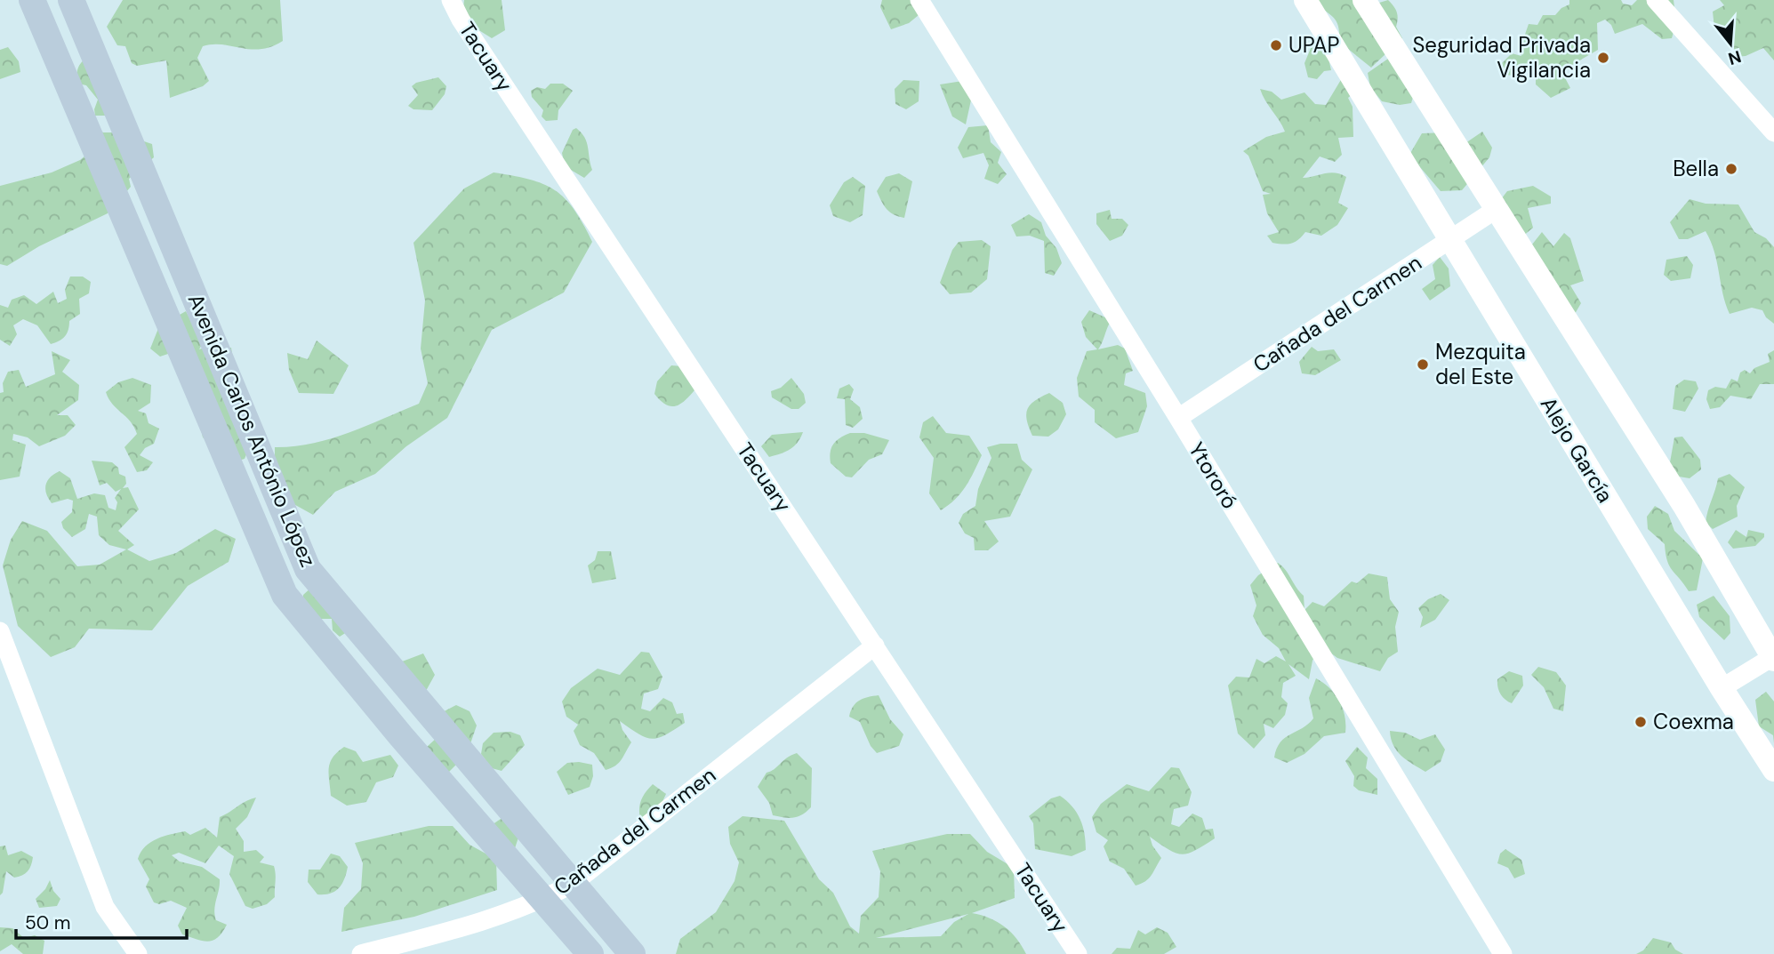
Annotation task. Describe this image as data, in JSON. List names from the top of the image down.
{
  "streets": {
    "main road": ["Avenida Carlos António López"],
    "street": [
      "Tacuary",
      "Cañada del Carmen",
      "Alejo García",
      "Ytororó"
    ]
  },
  "crossings": [
    ["Tacuary", "Cañada del Carmen"],
    ["Cañada del Carmen", "Avenida Carlos António López"],
    ["Cañada del Carmen", "Alejo García"],
    ["Cañada del Carmen", "Ytororó"]
  ],
  "places": [
    "UPAP",
    "Seguridad Privada Vigilancia",
    "Bella",
    "Mezquita del Este",
    "Coexma"
  ],
  "scale_bar": "50 m",
  "north": "bottom"
}
